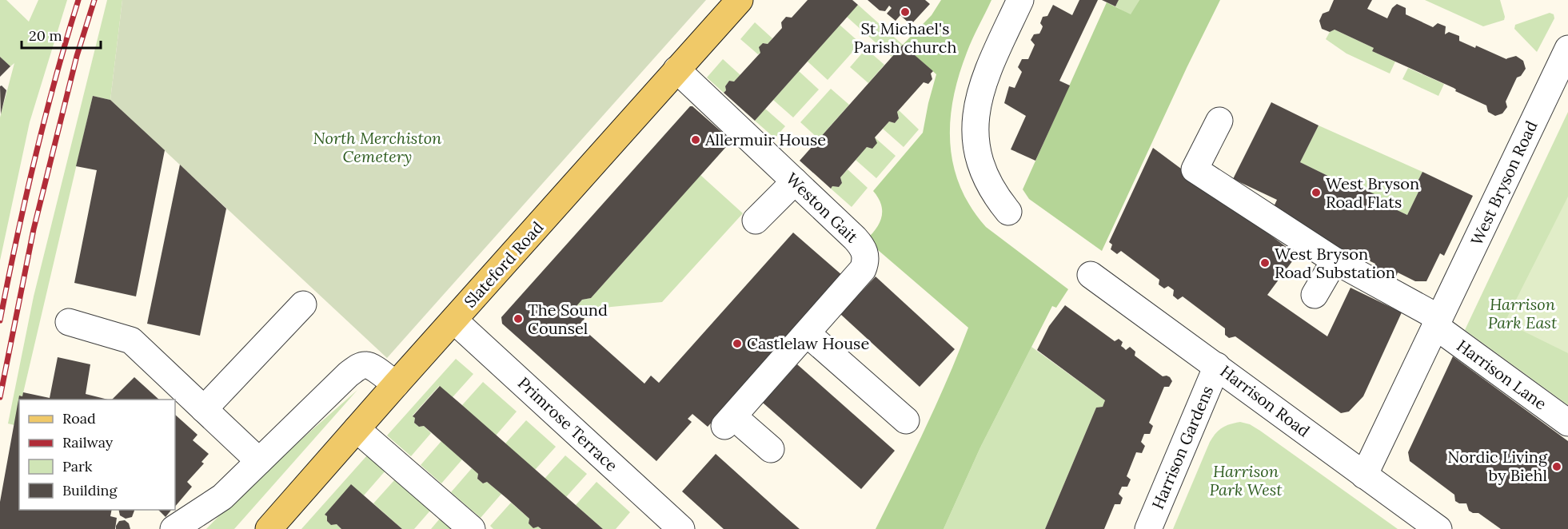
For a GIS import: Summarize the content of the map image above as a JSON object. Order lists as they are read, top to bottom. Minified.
{"streets":{"main road":["Slateford Road"],"street":["West Bryson Road","Weston Gait","Harrison Lane","Harrison Road","Primrose Terrace","Harrison Gardens"]},"crossings":[["West Bryson Road","Harrison Lane"],["West Bryson Road","Harrison Road"],["Weston Gait","Slateford Road"],["Slateford Road","Primrose Terrace"],["Harrison Road","Harrison Gardens"]],"parks":["North Merchiston Cemetery","Harrison Park East","Harrison Park West"],"places":["St Michael's Parish church","Allermuir House","West Bryson Road Flats","West Bryson Road Substation","The Sound Counsel","Castlelaw House","Nordic Living by Biehl"],"legend":["Road","Railway","Park","Building"],"scale_bar":"20 m"}
